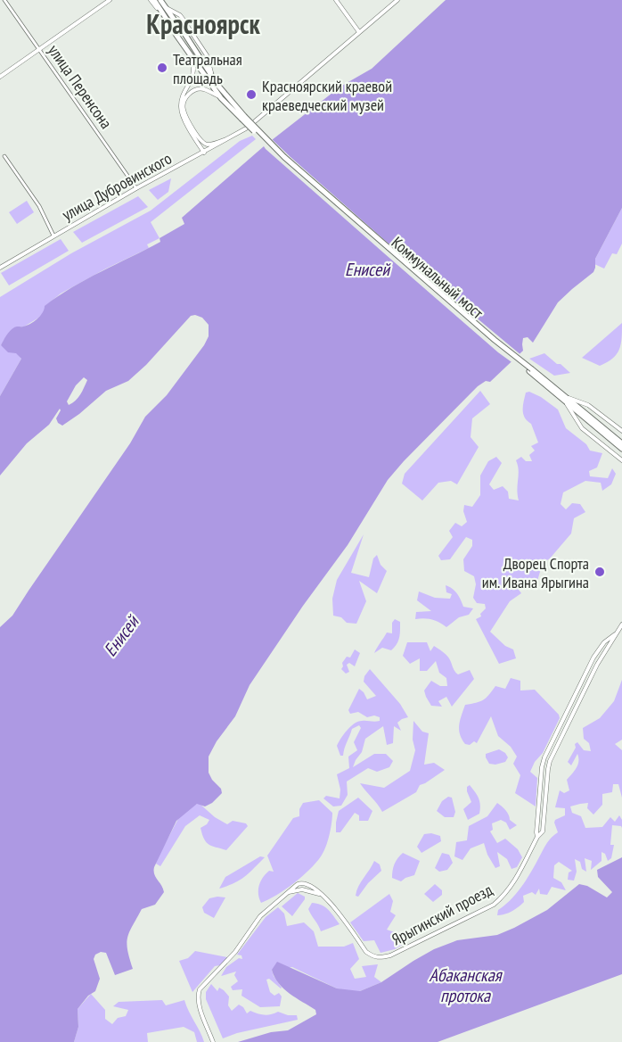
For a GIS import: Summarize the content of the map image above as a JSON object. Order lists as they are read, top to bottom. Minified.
{"streets":{"highway":["Коммунальный мост"],"main road":["улица Дубровинского","Ярыгинский проезд"],"street":["улица Перенсона"]},"crossings":[["улица Перенсона","улица Дубровинского"]],"districts":["Красноярск"],"water":["Енисей","Абаканская протока"],"places":["Театральная площадь","Красноярский краевой краеведческий музей","Дворец Спорта им. Ивана Ярыгина"]}
